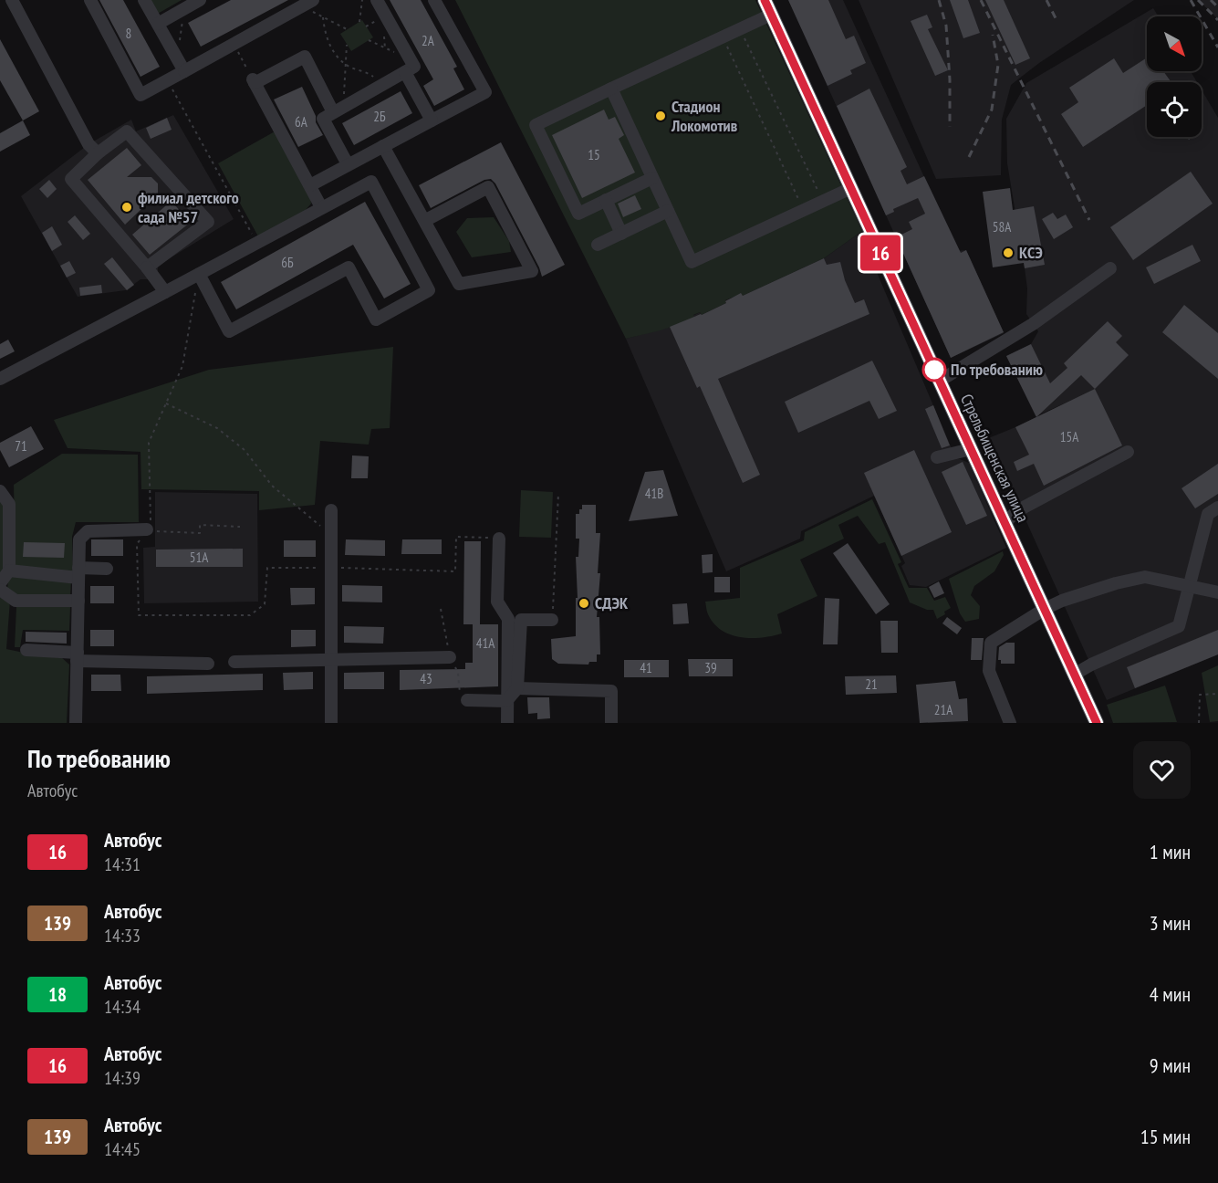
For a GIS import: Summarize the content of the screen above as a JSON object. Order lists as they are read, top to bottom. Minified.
{"streets":{"main road":["Стрельбищенская улица"]},"places":["Стадион Локомотив","филиал детского сада №57","КСЭ","По требованию","СДЭК"],"lines":["bus line 16"],"house_numbers":["8","2А","2Б","6А","15","58А","6Б","15А","71","41В","51А","41А","41","39","43","21","21А"],"north":"bottom right","page":{"on_map":"16","heading":["По требованию","Автобус"],"list":[{"mark":"16","name":"Автобус","note":"14:31","value":"1 мин"},{"mark":"139","name":"Автобус","note":"14:33","value":"3 мин"},{"mark":"18","name":"Автобус","note":"14:34","value":"4 мин"},{"mark":"16","name":"Автобус","note":"14:39","value":"9 мин"},{"mark":"139","name":"Автобус","note":"14:45","value":"15 мин"}]}}
